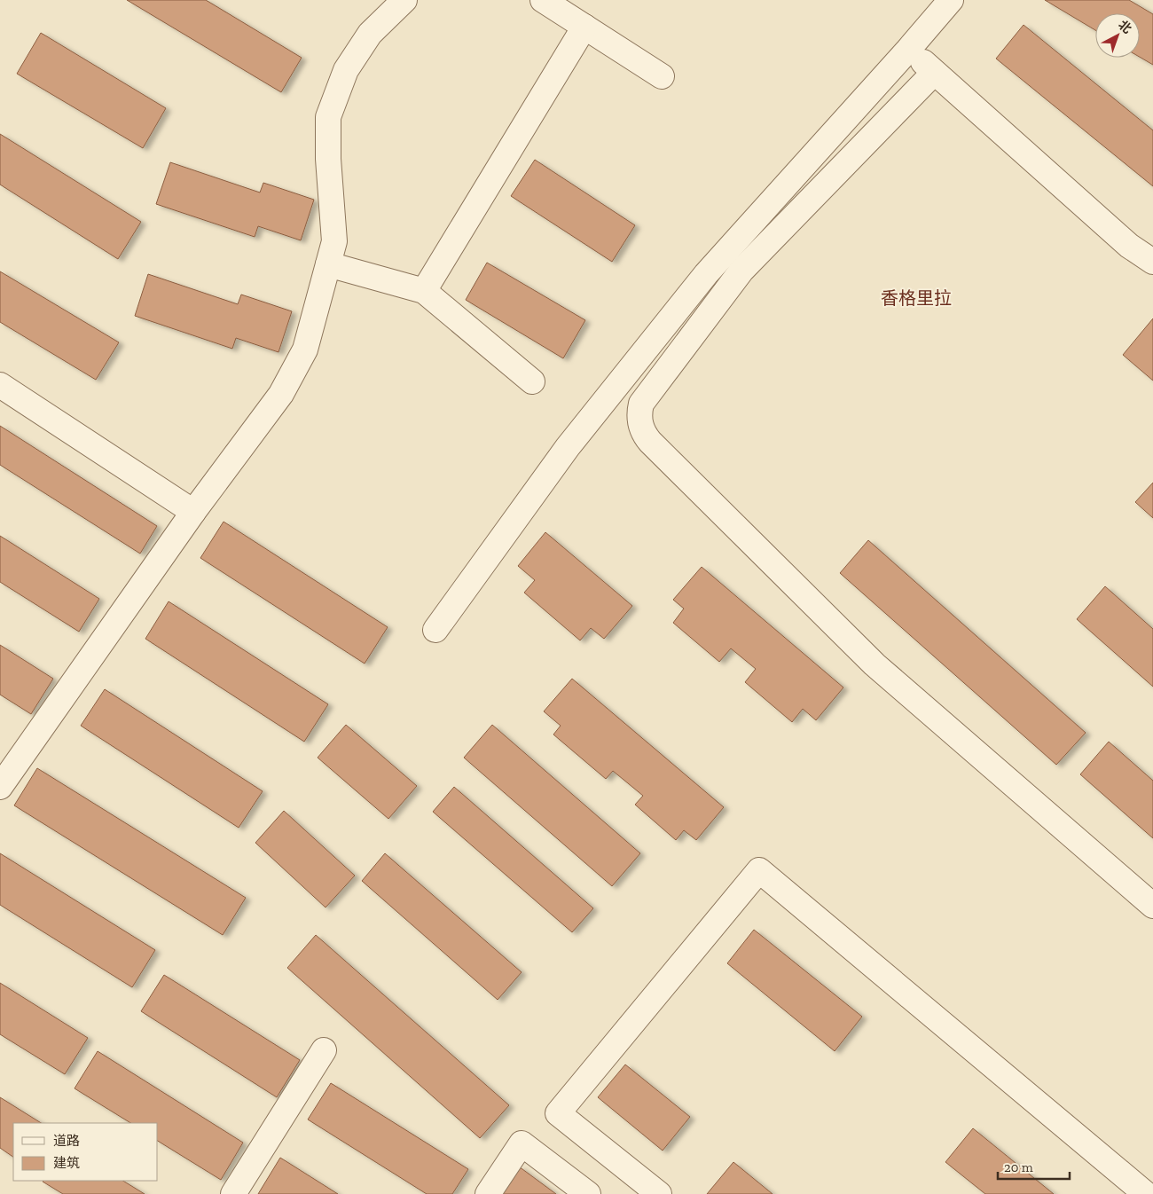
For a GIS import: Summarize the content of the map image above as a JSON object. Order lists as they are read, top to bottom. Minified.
{"districts":["香格里拉"],"legend":["道路","建筑"],"scale_bar":"20 m","north":"top right"}
